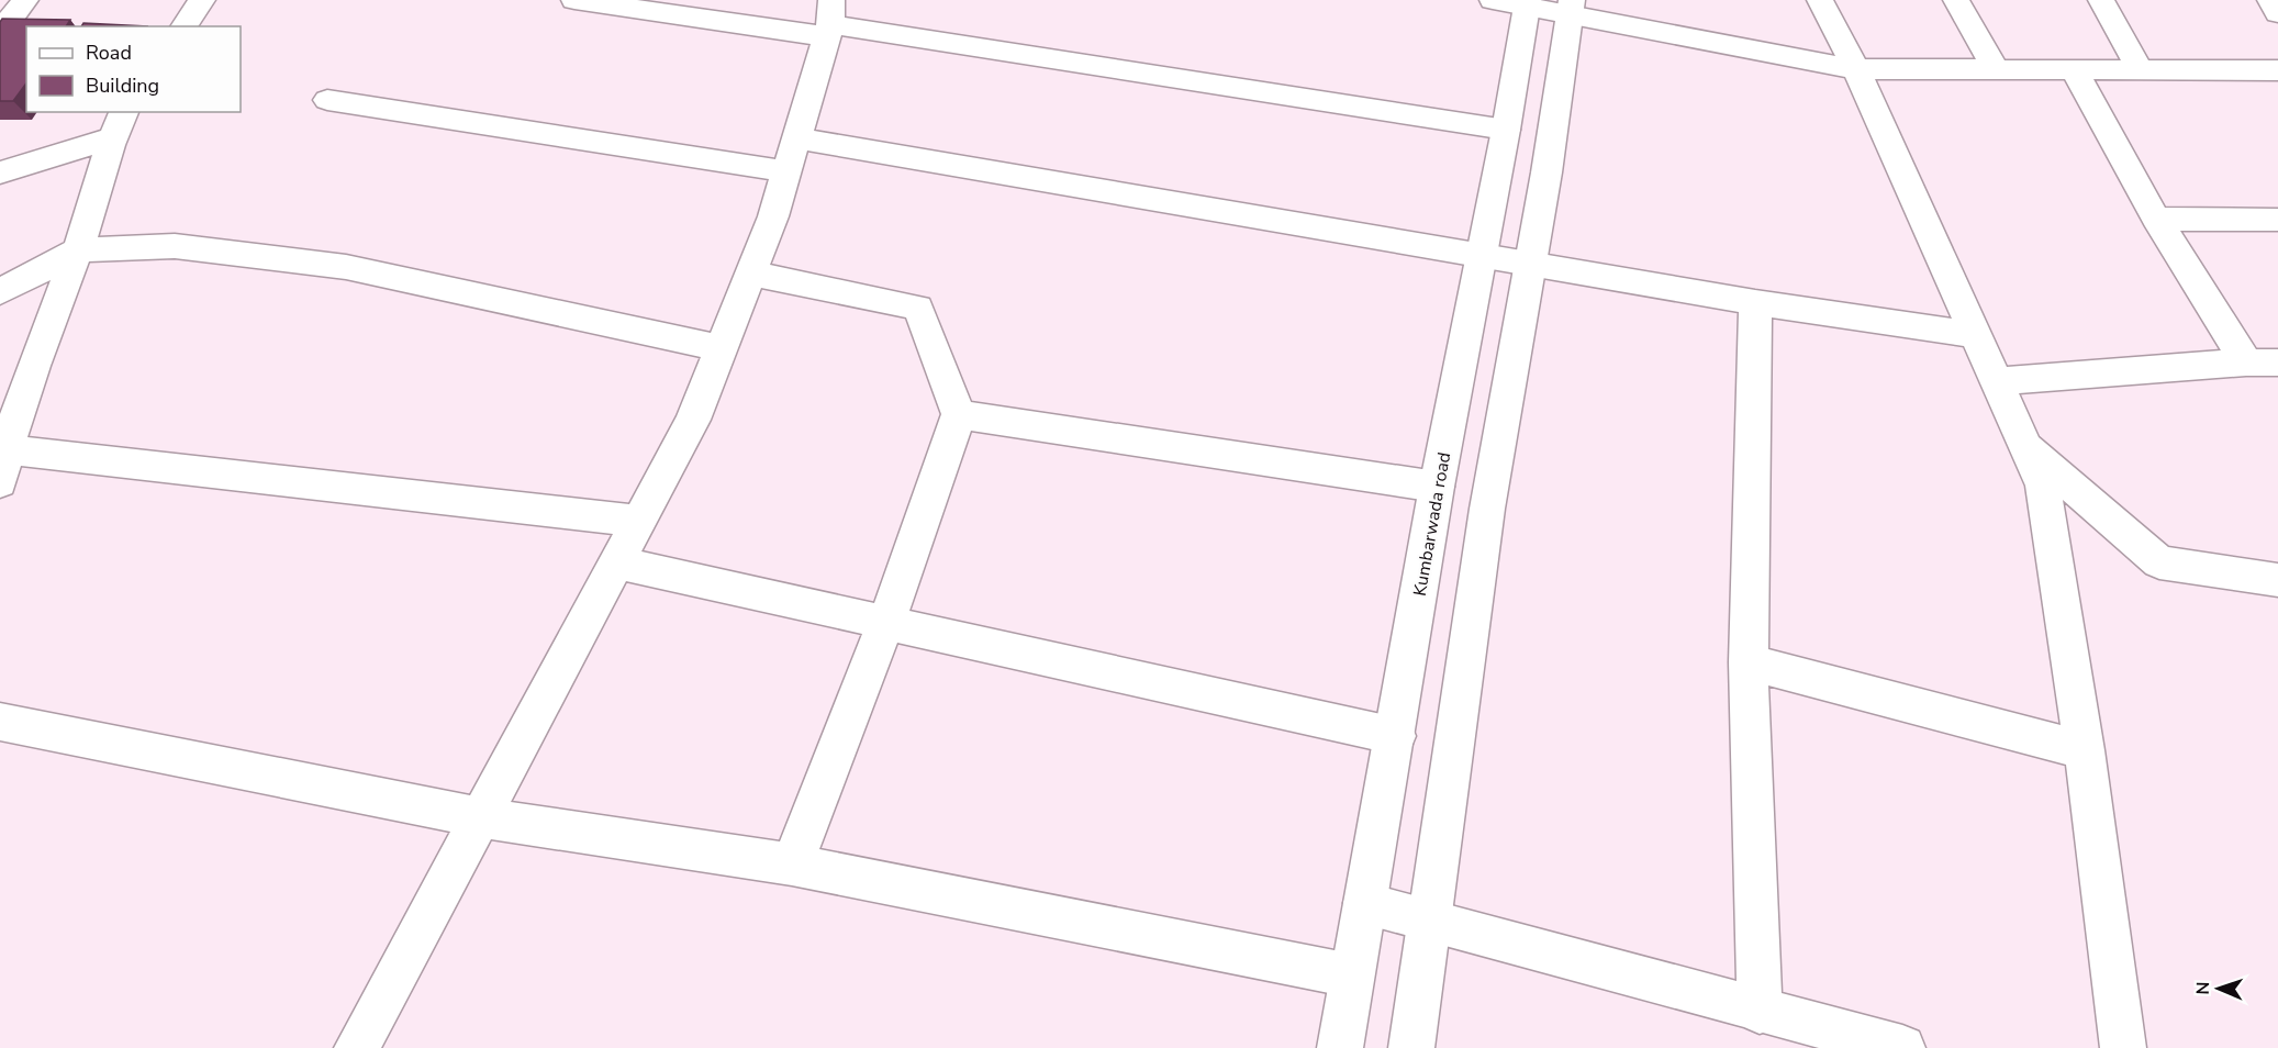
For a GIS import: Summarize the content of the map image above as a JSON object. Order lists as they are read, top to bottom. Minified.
{"streets":{"street":["Kumbarwada road"]},"legend":["Road","Building"],"north":"left"}
